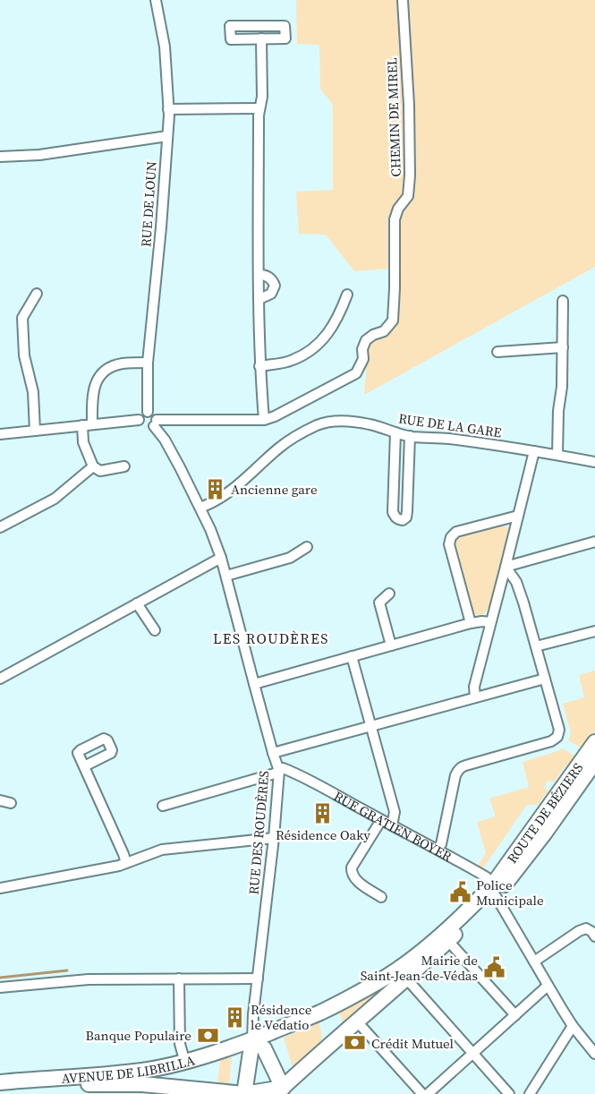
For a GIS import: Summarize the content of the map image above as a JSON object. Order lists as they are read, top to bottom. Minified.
{"streets":{"main road":["ROUTE DE BÉZIERS","AVENUE DE LIBRILLA"],"street":["CHEMIN DE MIREL","RUE DE LOUN","RUE DE LA GARE","RUE GRATIEN BOYER","RUE DES ROUDÈRES"]},"crossings":[["RUE DE LOUN","RUE DES ROUDÈRES"],["RUE DE LA GARE","RUE DES ROUDÈRES"],["ROUTE DE BÉZIERS","RUE GRATIEN BOYER"],["ROUTE DE BÉZIERS","AVENUE DE LIBRILLA"],["RUE GRATIEN BOYER","RUE DES ROUDÈRES"],["RUE GRATIEN BOYER","AVENUE DE LIBRILLA"],["RUE DES ROUDÈRES","AVENUE DE LIBRILLA"]],"districts":["LES ROUDÈRES"],"places":{"building":["Ancienne gare","Résidence Oaky","Résidence le Vedatio"],"public building":["Police Municipale","Mairie de Saint-Jean-de-Védas"],"bank":["Banque Populaire","Crédit Mutuel"]}}
